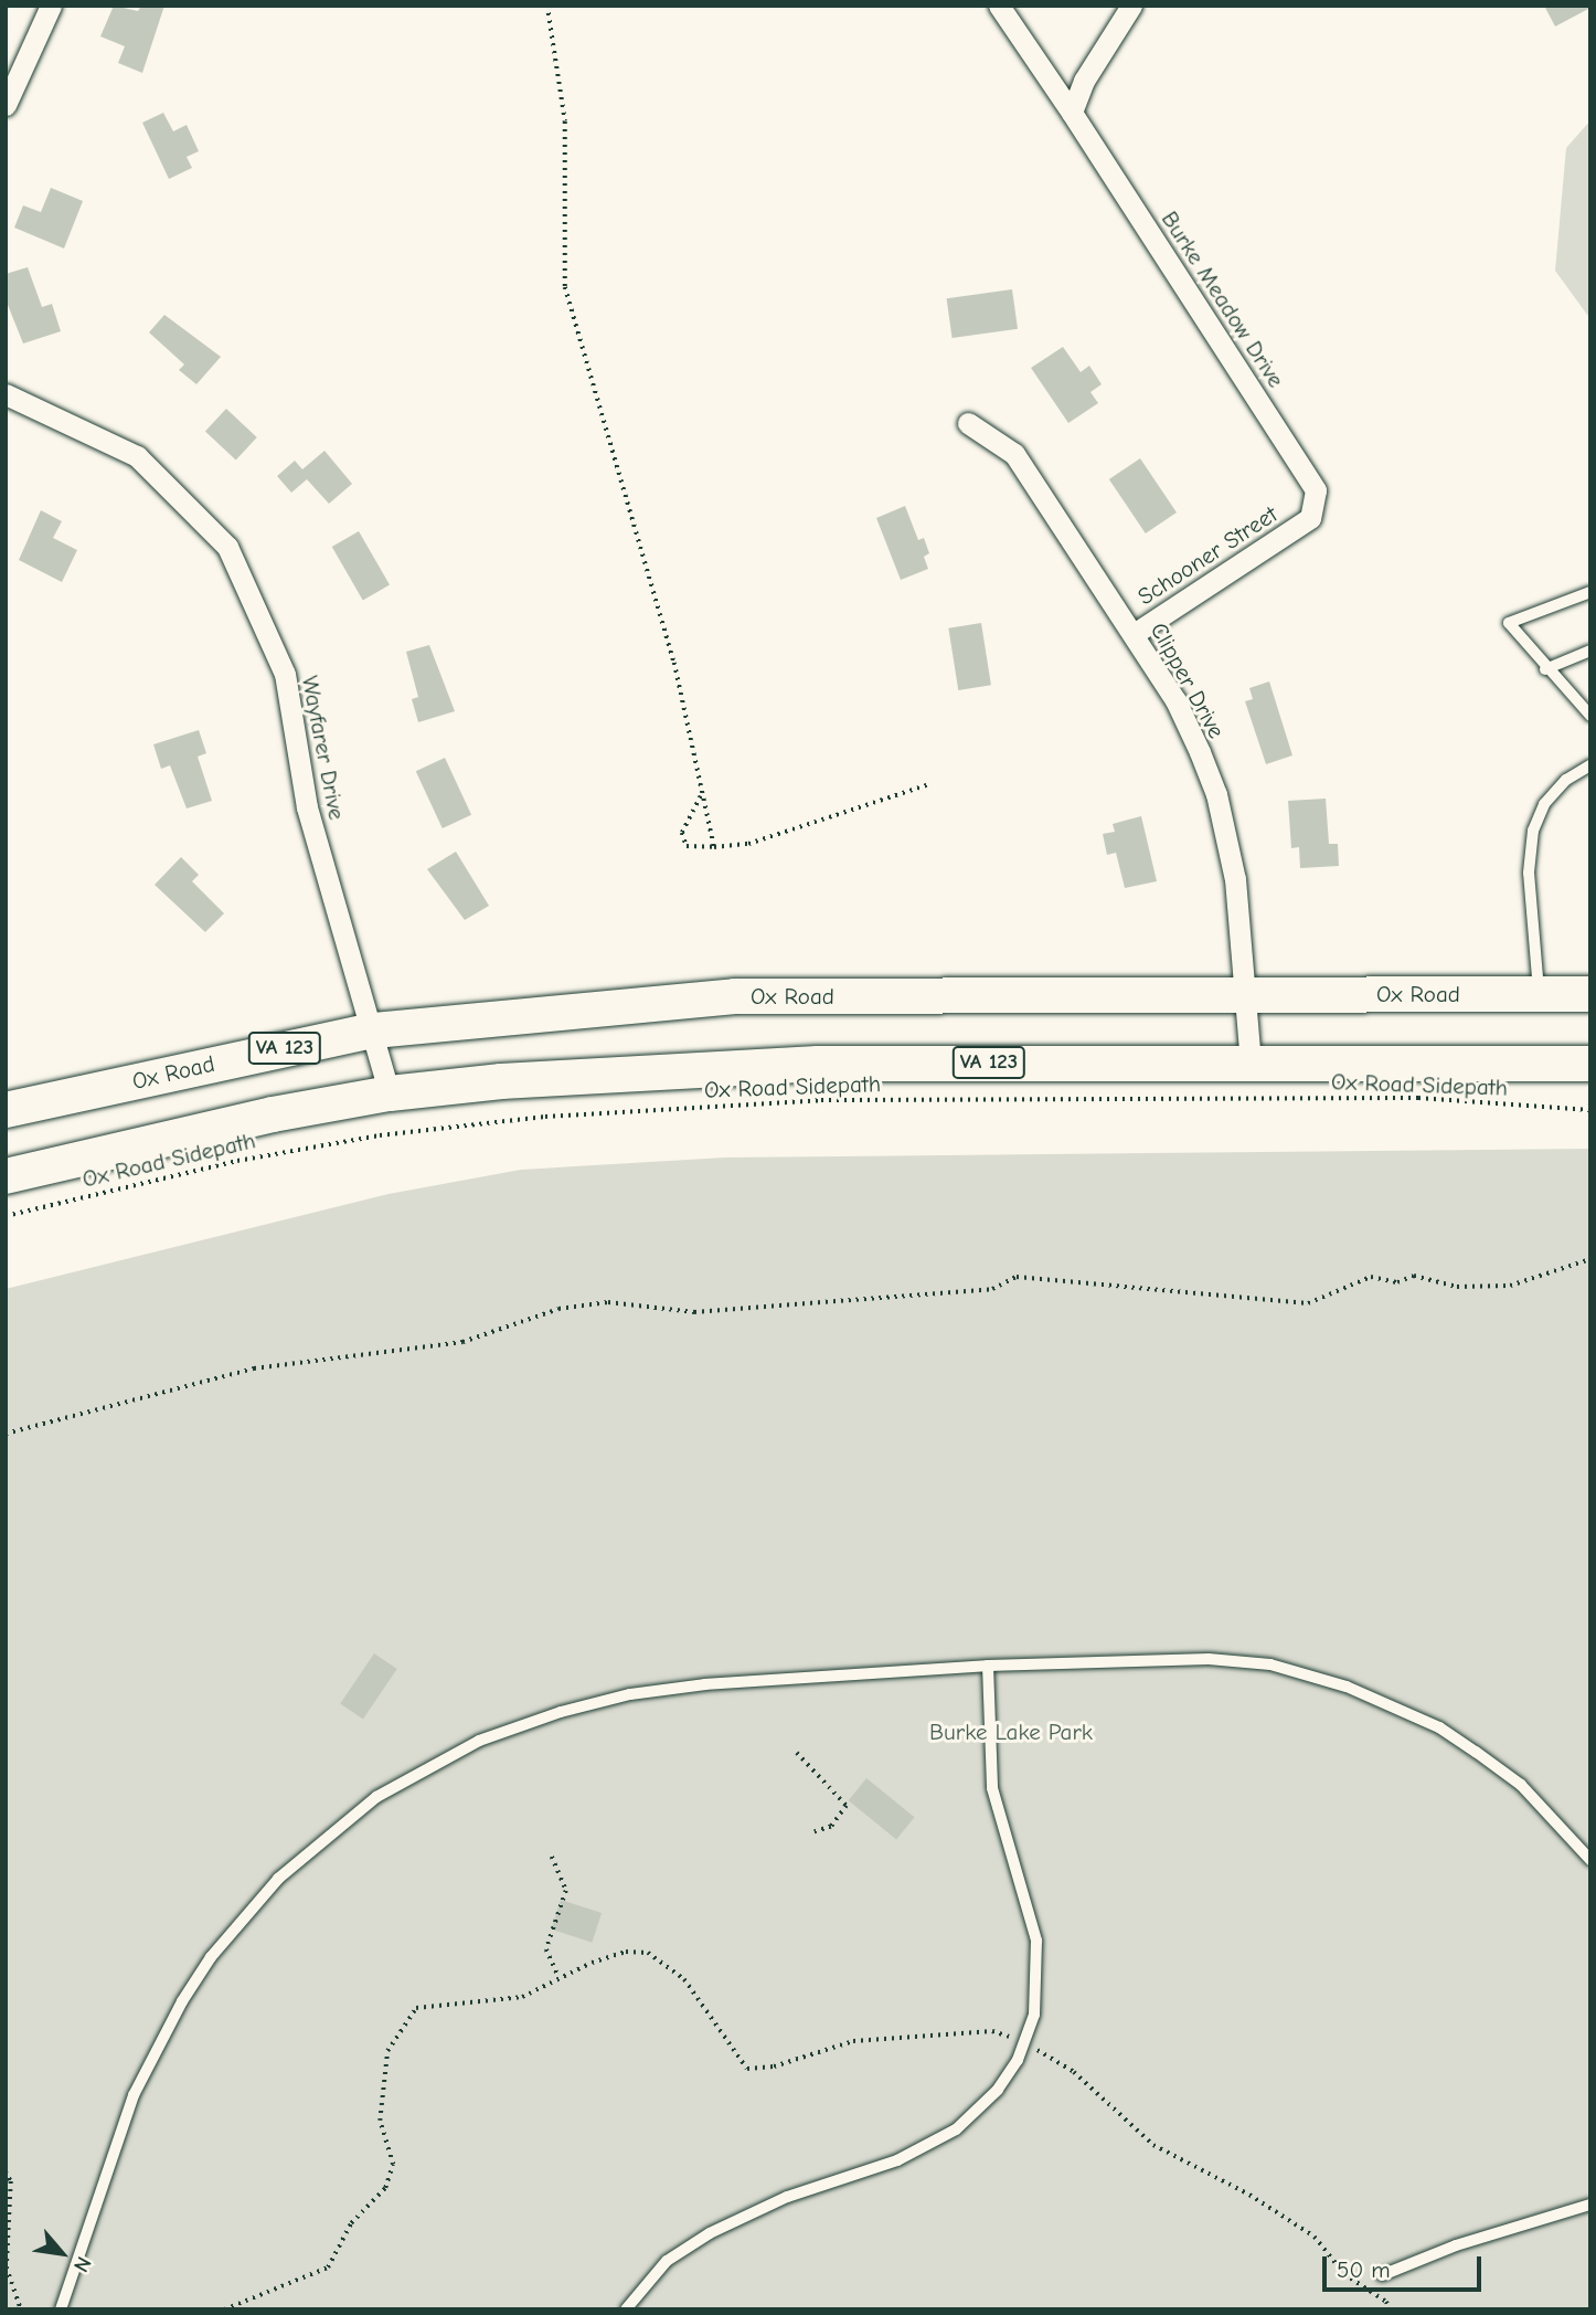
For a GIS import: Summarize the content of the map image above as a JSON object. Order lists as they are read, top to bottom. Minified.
{"streets":{"highway":["Ox Road","VA 123"],"street":["Burke Meadow Drive","Schooner Street","Clipper Drive","Wayfarer Drive"],"path":["Ox Road Sidepath"]},"crossings":[["Burke Meadow Drive","Schooner Street"],["Schooner Street","Clipper Drive"],["Clipper Drive","Ox Road"],["Clipper Drive","VA 123"],["Wayfarer Drive","Ox Road"],["Wayfarer Drive","VA 123"]],"parks":["Burke Lake Park"],"scale_bar":"50 m","north":"bottom right"}
